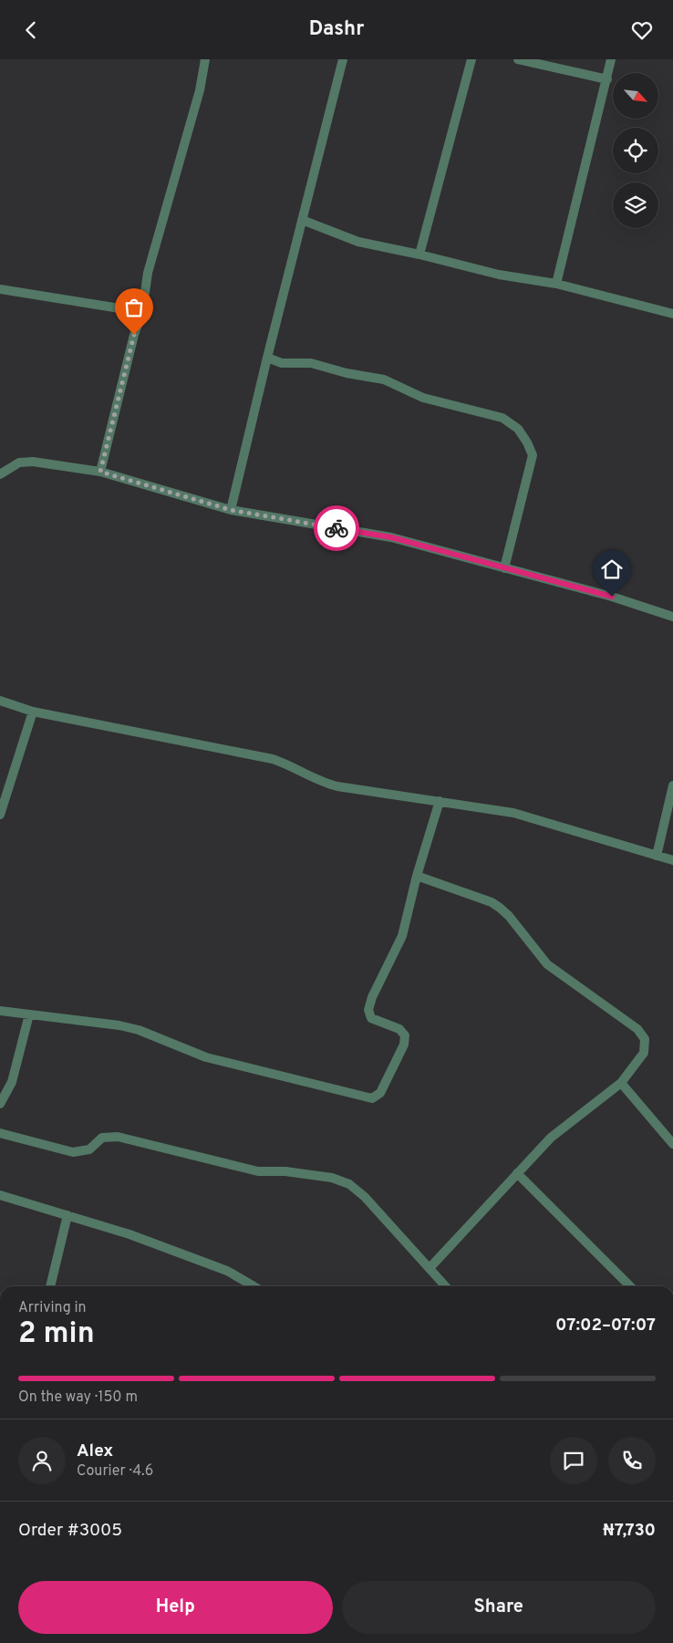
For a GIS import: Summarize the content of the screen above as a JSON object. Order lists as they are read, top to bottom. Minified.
{"north":"bottom right","page":{"header":"Dashr","heading":["2 min","Arriving in","07:02–07:07"],"panel":["Alex","Courier · 4.6","Order #3005","₦7,730"],"bar":"On the way · 150 m","buttons":["Help","Share"]}}
